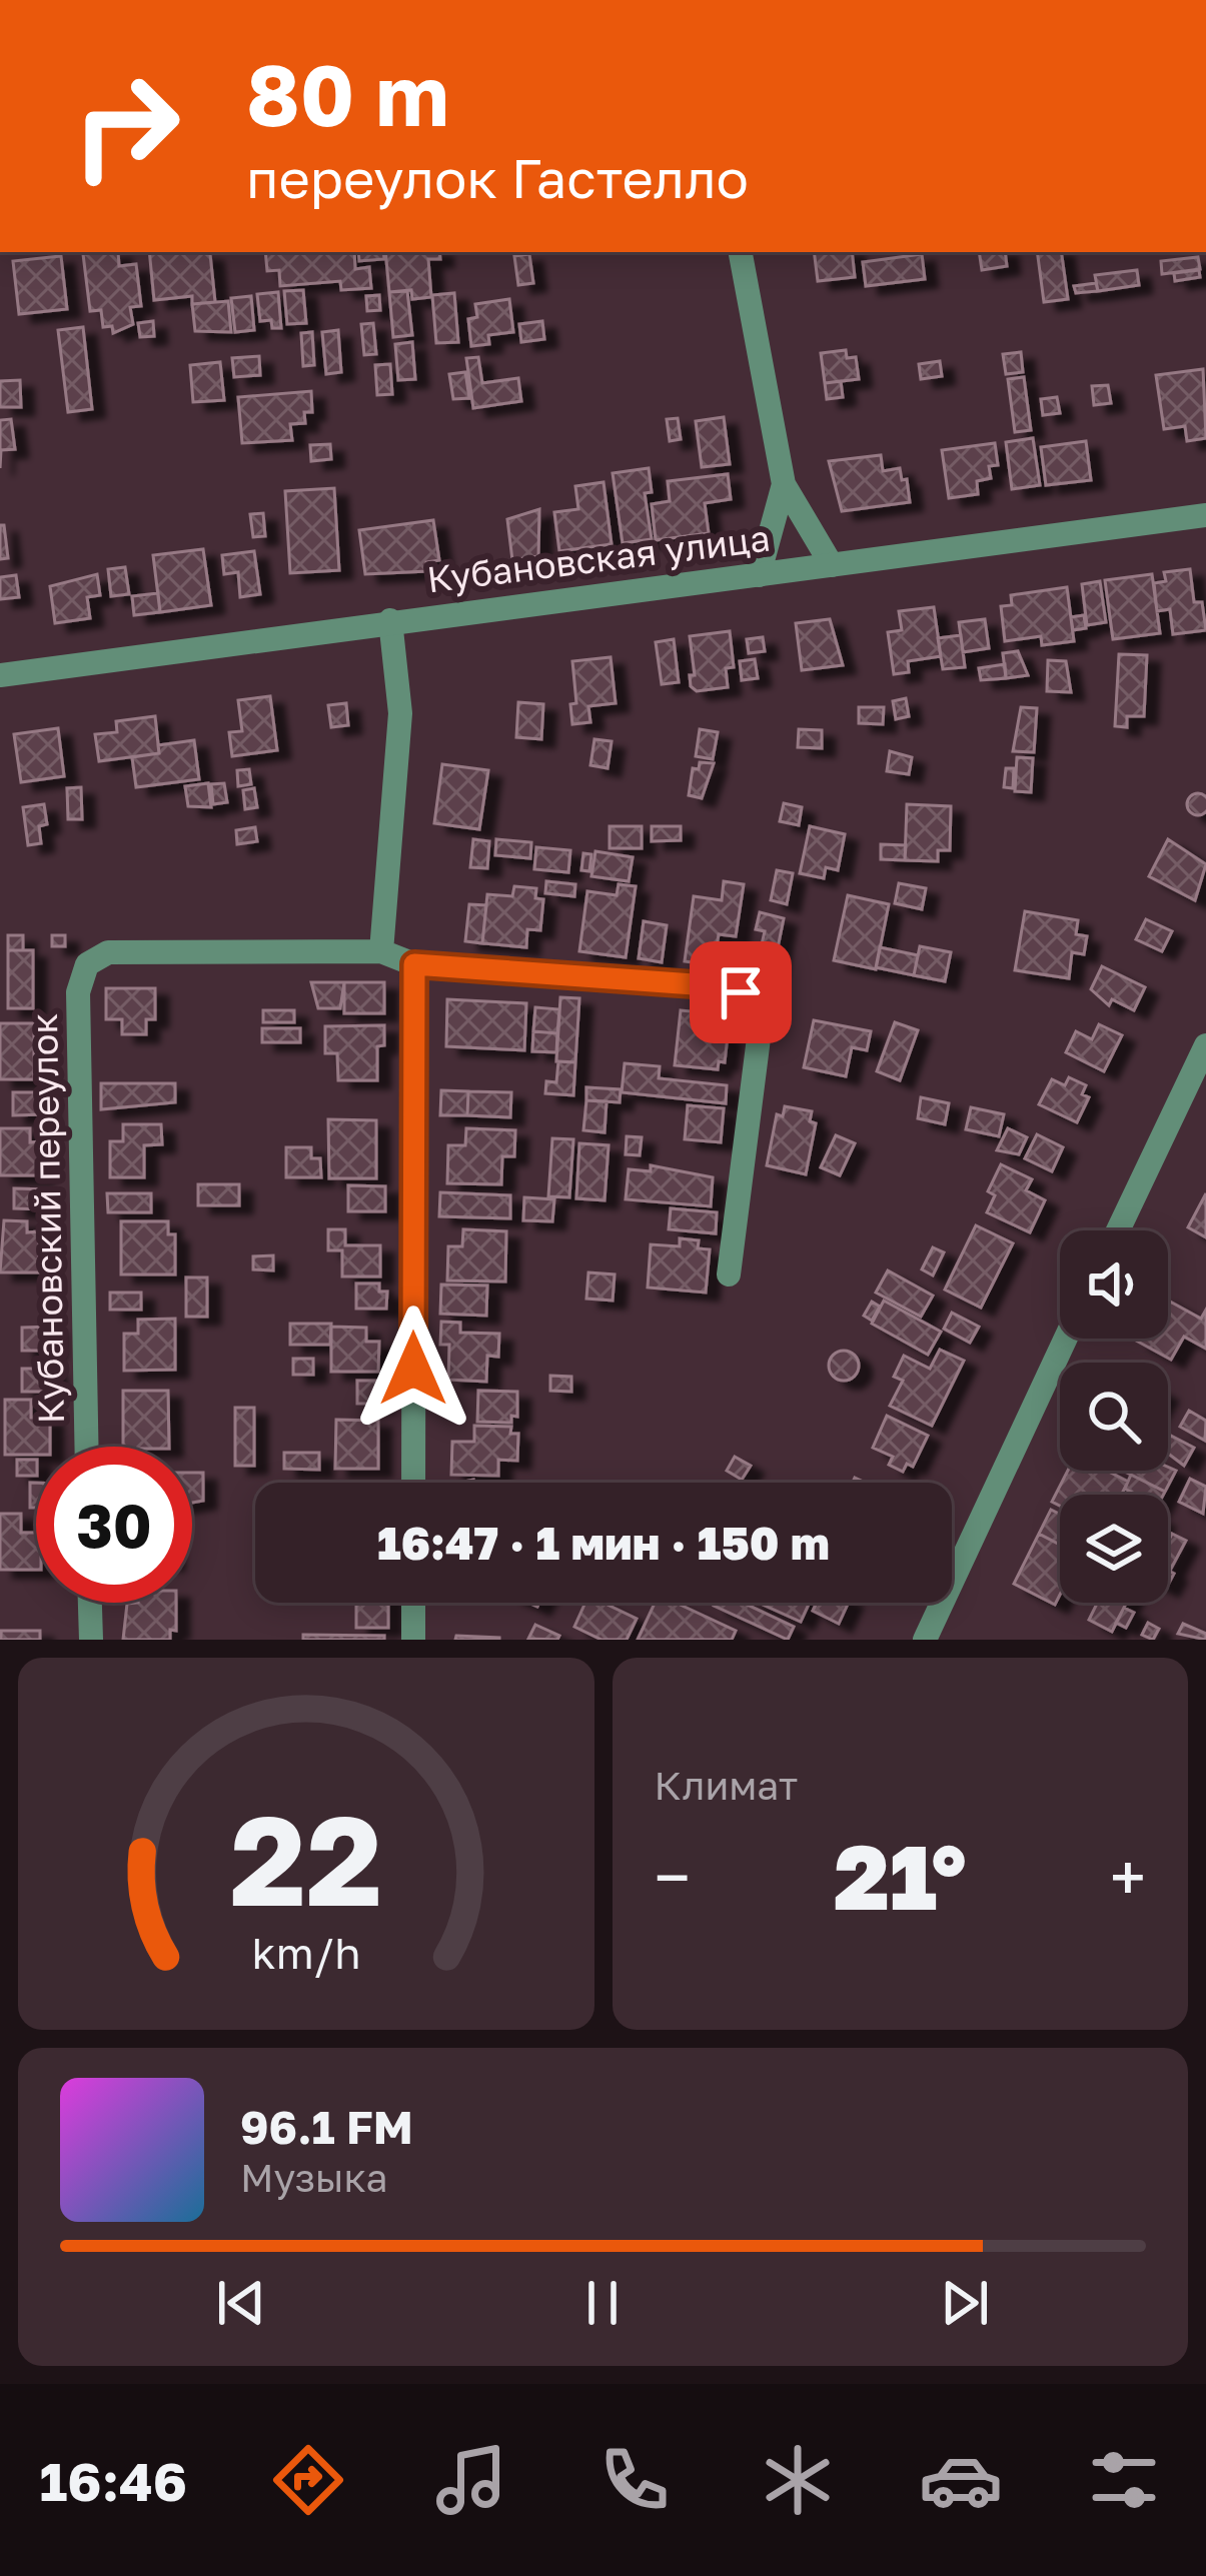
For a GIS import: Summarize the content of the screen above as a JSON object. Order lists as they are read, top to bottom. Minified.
{"streets":{"street":["Кубановская улица","Кубановский переулок"]},"page":{"turn":["80 m","переулок Гастелло"],"limit":"30","trip":"16:47 · 1 мин · 150 m","tile":"Климат","heat":["−","21°","+"],"song":["96.1 FM","Музыка"],"tabs":"16:46","gauge":["22","km/h"]}}
